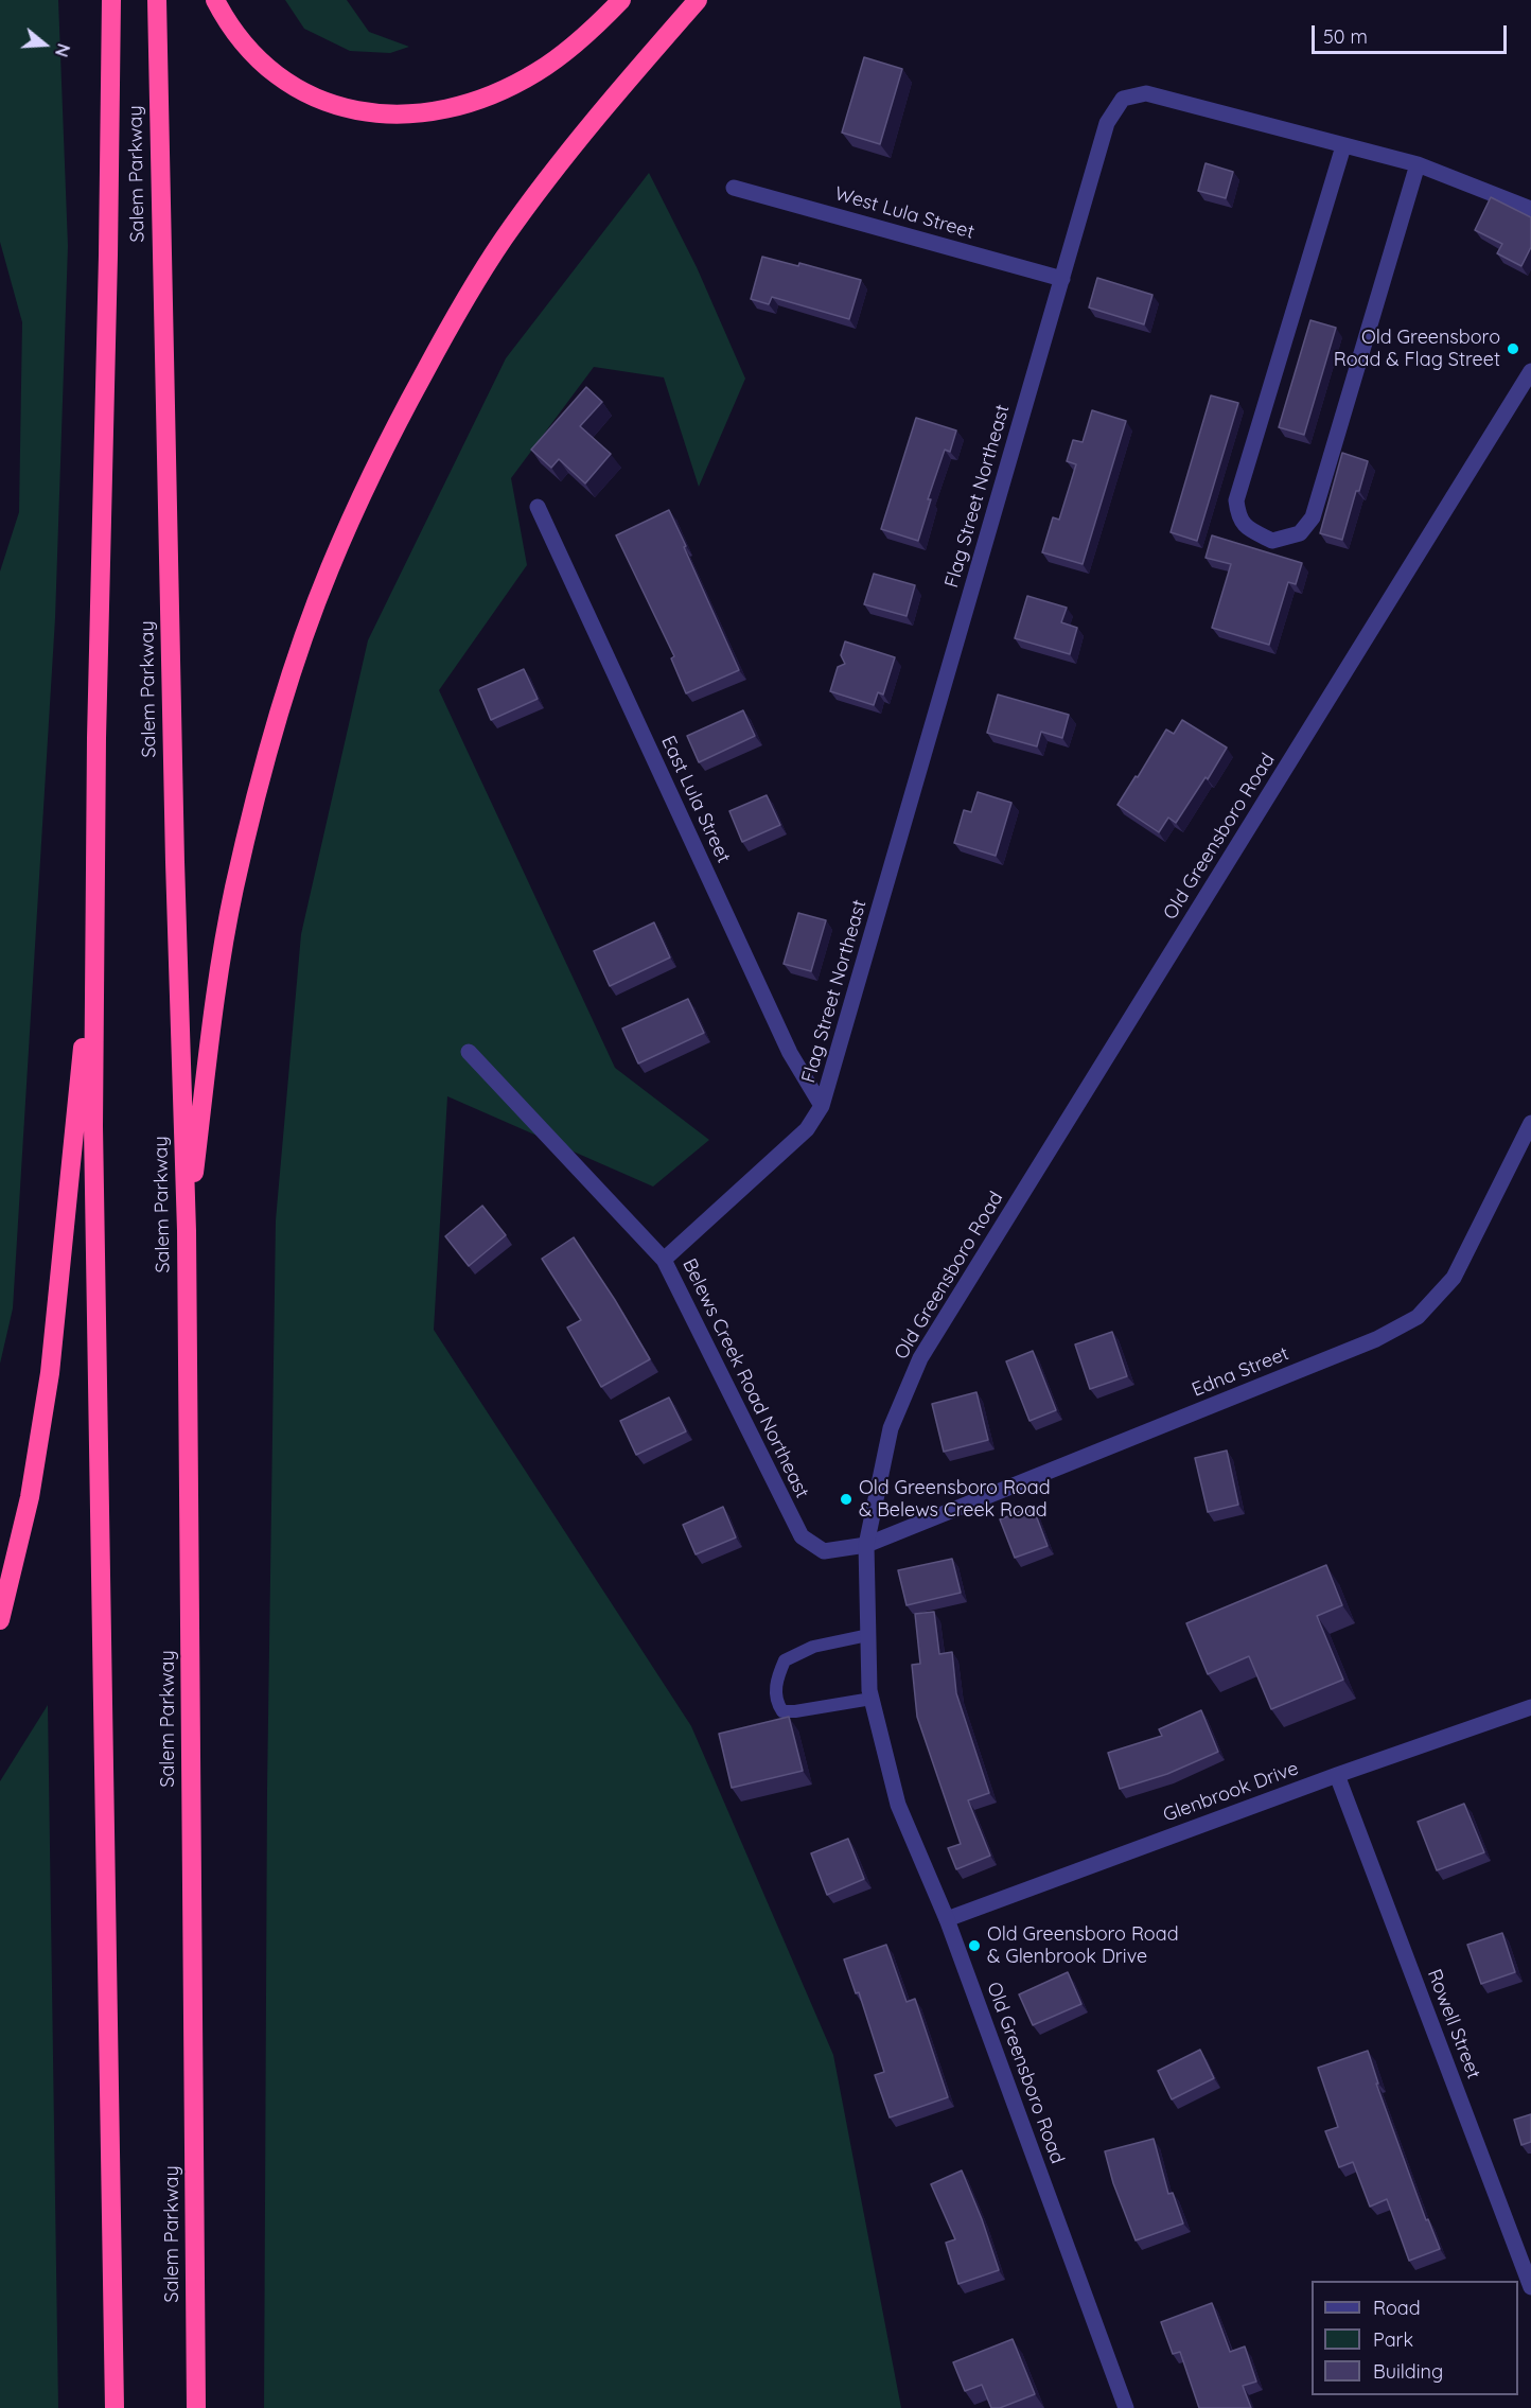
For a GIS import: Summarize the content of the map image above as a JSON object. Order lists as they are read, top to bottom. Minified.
{"streets":{"highway":["Salem Parkway"],"street":["West Lula Street","Flag Street Northeast","East Lula Street","Old Greensboro Road","Edna Street","Belews Creek Road Northeast","Glenbrook Drive","Rowell Street"]},"crossings":[["West Lula Street","Flag Street Northeast"],["Flag Street Northeast","East Lula Street"],["Flag Street Northeast","Belews Creek Road Northeast"],["Old Greensboro Road","Edna Street"],["Old Greensboro Road","Belews Creek Road Northeast"],["Old Greensboro Road","Glenbrook Drive"],["Edna Street","Belews Creek Road Northeast"],["Glenbrook Drive","Rowell Street"]],"places":["Old Greensboro Road & Flag Street","Old Greensboro Road & Belews Creek Road","Old Greensboro Road & Glenbrook Drive"],"legend":["Road","Park","Building"],"scale_bar":"50 m","north":"right"}
